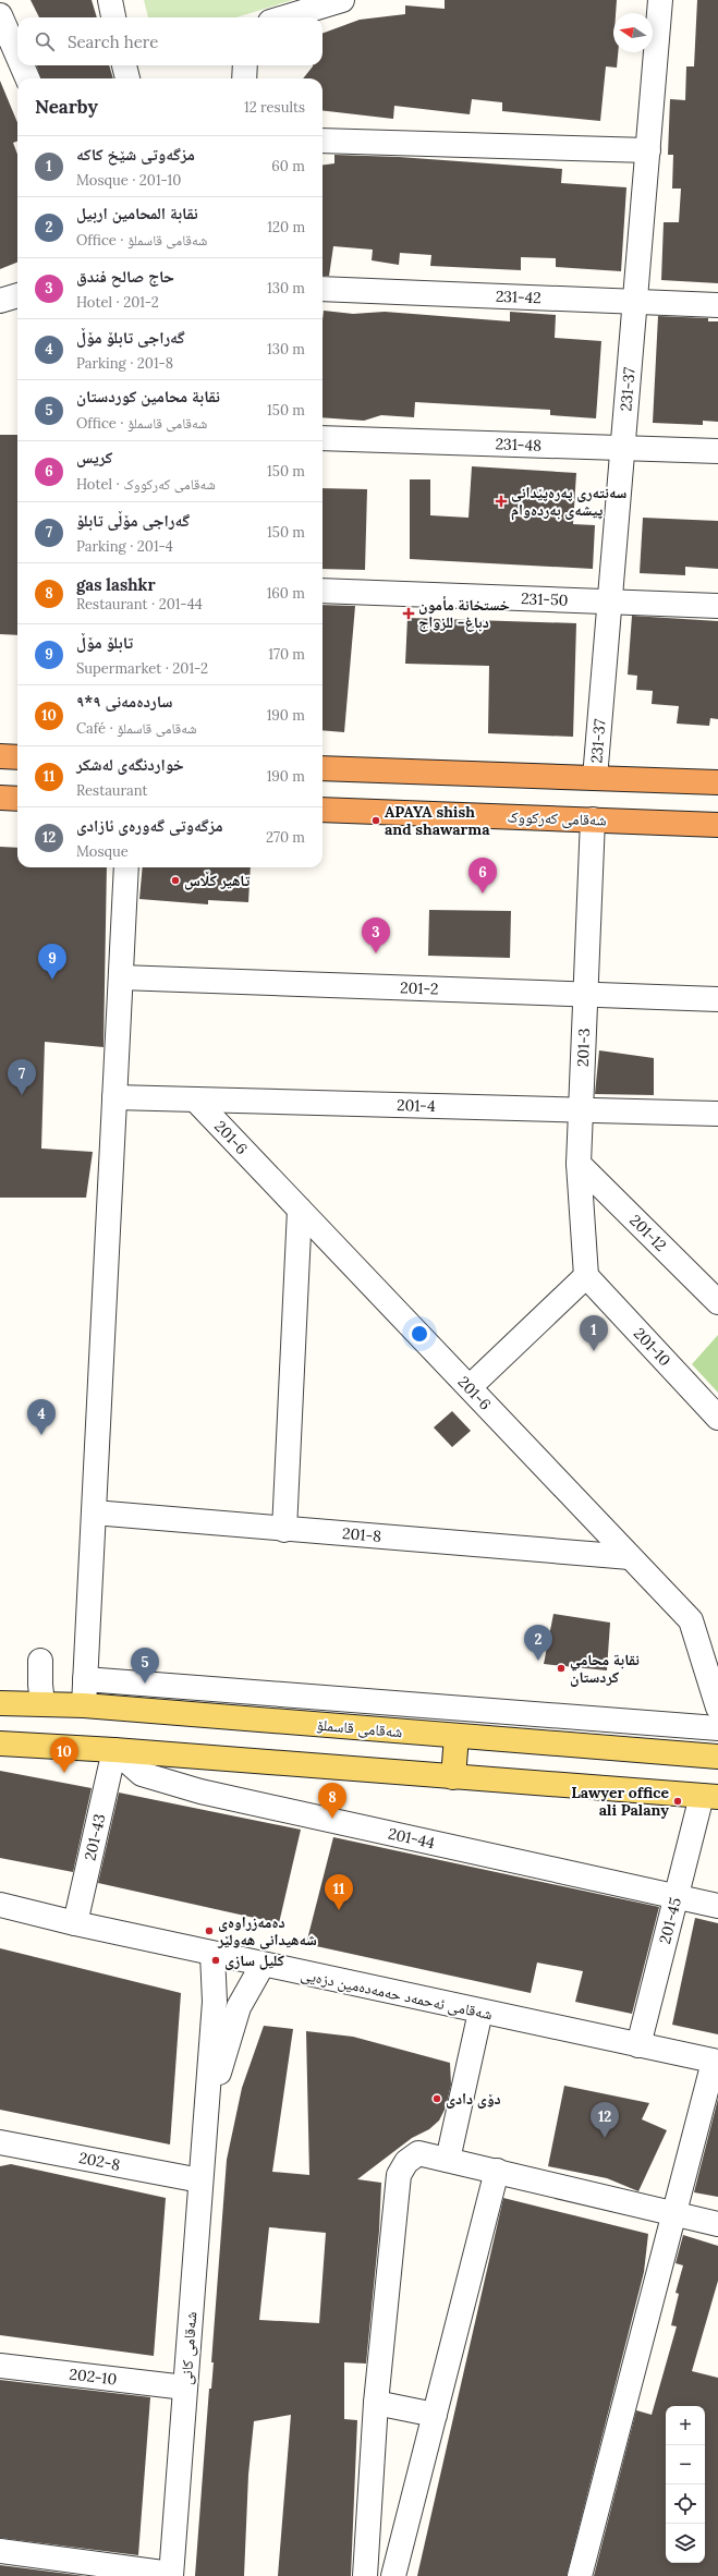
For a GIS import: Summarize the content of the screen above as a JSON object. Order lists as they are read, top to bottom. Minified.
{"streets":{"highway":["شەقامی کەرکووک"],"main road":["شەقامی قاسملۆ"],"street":["231-42","231-37","231-48","231-50","201-2","201-3","201-4","201-6","201-12","201-10","201-8","201-43","201-44","201-45","شەقامی ئەحمەد حەمەدەمین دزەیی","202-8","شەقامی کانی","202-10"]},"crossings":[["231-42","231-37"],["231-37","231-48"],["231-37","231-50"],["شەقامی کەرکووک","201-3"],["201-2","201-3"],["201-3","201-4"],["201-3","201-12"],["201-3","201-10"],["201-4","201-6"],["201-6","201-8"],["201-43","201-44"],["201-43","شەقامی ئەحمەد حەمەدەمین دزەیی"],["201-44","201-45"],["201-45","شەقامی ئەحمەد حەمەدەمین دزەیی"],["شەقامی ئەحمەد حەمەدەمین دزەیی","شەقامی کانی"],["202-8","شەقامی کانی"],["شەقامی کانی","202-10"]],"places":{"health":["سەنتەری پەرەپێدانی پیشەی بەردەوام","خستخانة مأمون دباغ- للزواج"],"other":["APAYA shish and shawarma","تاهیر کڵاس","نقابة محامي كردستان","Lawyer office ali Palany","دەمەزراوەی شەهیدانی هەولێر","کلیل سازی","دۆى دادى"]},"north":"left","page":{"search":"Search here","heading":["Nearby","12 results"],"list":[{"mark":"1","name":"مزگه‌وتی شێخ كاكه","note":"Mosque · 201-10","value":"60 m"},{"mark":"2","name":"نقابة المحامين اربيل","note":"Office · شەقامی قاسملۆ","value":"120 m"},{"mark":"3","name":"حاج صالح فندق","note":"Hotel · 201-2","value":"130 m"},{"mark":"4","name":"گەراجی تابلۆ مۆڵ","note":"Parking · 201-8","value":"130 m"},{"mark":"5","name":"نقابة محامين كوردستان","note":"Office · شەقامی قاسملۆ","value":"150 m"},{"mark":"6","name":"كريس","note":"Hotel · شەقامی کەرکووک","value":"150 m"},{"mark":"7","name":"گەراجی مۆڵی تابلۆ","note":"Parking · 201-4","value":"150 m"},{"mark":"8","name":"gas lashkr","note":"Restaurant · 201-44","value":"160 m"},{"mark":"9","name":"تابلۆ مۆڵ","note":"Supermarket · 201-2","value":"170 m"},{"mark":"10","name":"ساردەمەنی ٩*٩","note":"Café · شەقامی قاسملۆ","value":"190 m"},{"mark":"11","name":"خواردنگەی لەشکر","note":"Restaurant","value":"190 m"},{"mark":"12","name":"مزگەوتی گەورەی ئازادی","note":"Mosque","value":"270 m"}],"pins":["6","3","9","7","1","4","2","5","10","8","11","12"],"map_buttons":["+","−"]}}
